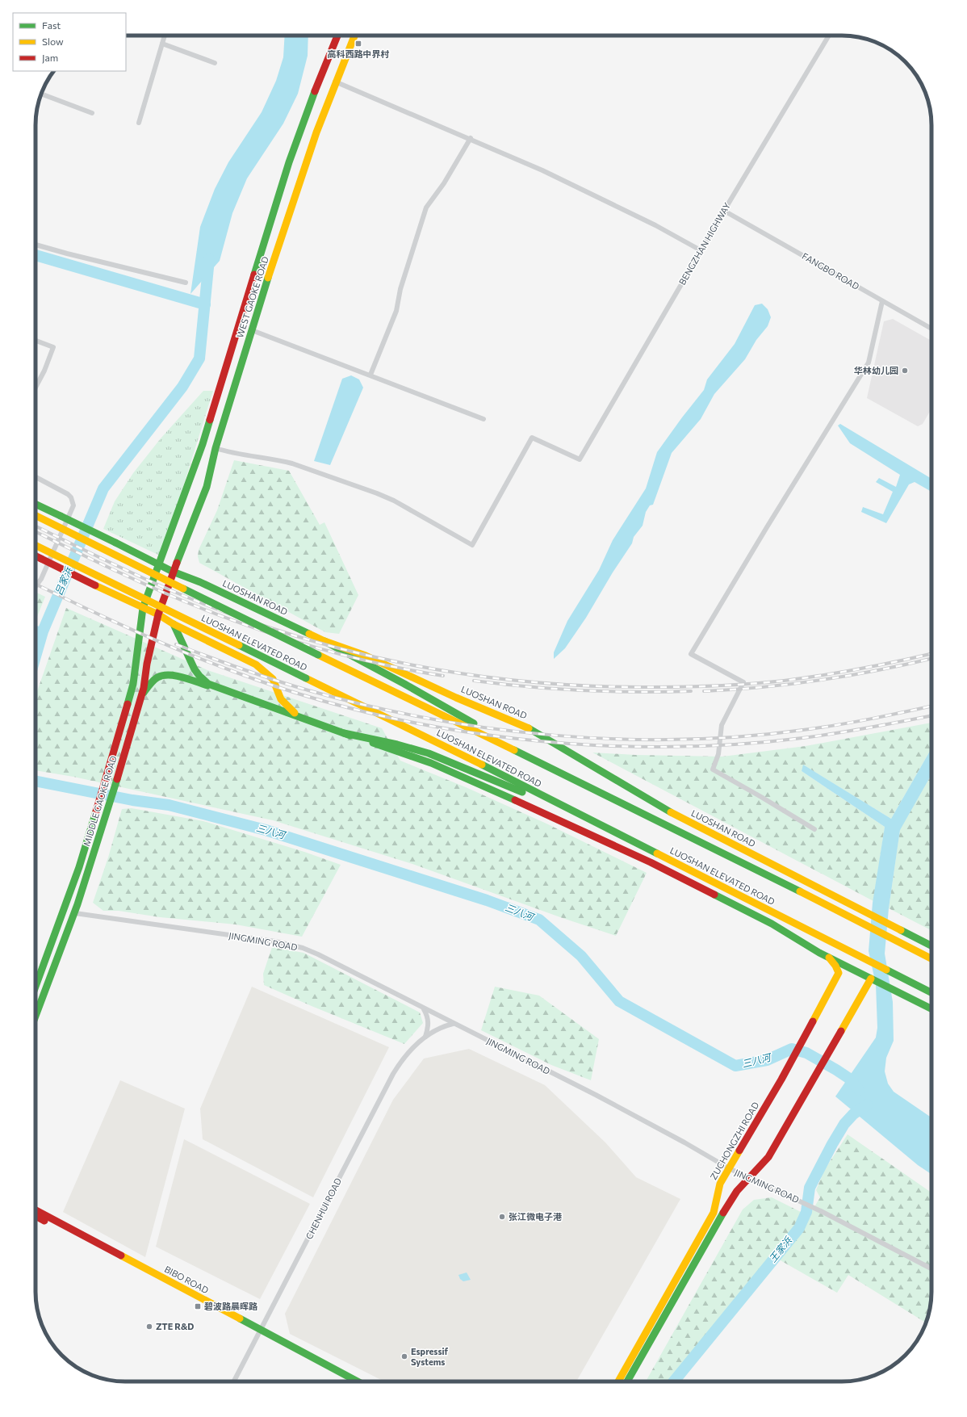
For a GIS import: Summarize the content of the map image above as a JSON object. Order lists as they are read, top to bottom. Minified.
{"streets":{"main road":["WEST GAOKE ROAD","LUOSHAN ROAD","LUOSHAN ELEVATED ROAD","MIDDLE GAOKE ROAD","ZUCHONGZHI ROAD","BIBO ROAD"],"street":["BENGZHAN HIGHWAY","FANGBO ROAD","JINGMING ROAD","CHENHUI ROAD"]},"crossings":[["BENGZHAN HIGHWAY","FANGBO ROAD"],["BENGZHAN HIGHWAY","WEST GAOKE ROAD"],["WEST GAOKE ROAD","LUOSHAN ROAD"],["WEST GAOKE ROAD","MIDDLE GAOKE ROAD"],["LUOSHAN ROAD","MIDDLE GAOKE ROAD"],["MIDDLE GAOKE ROAD","JINGMING ROAD"],["JINGMING ROAD","ZUCHONGZHI ROAD"],["JINGMING ROAD","CHENHUI ROAD"],["CHENHUI ROAD","BIBO ROAD"]],"water":["吕家浜","三八河","王家浜"],"places":{"transit":["高科西路中界村","碧波路晨晖路"],"other":["华林幼儿园","张江微电子港","ZTE R&D","Espressif Systems"]},"legend":["Fast","Slow","Jam"]}
